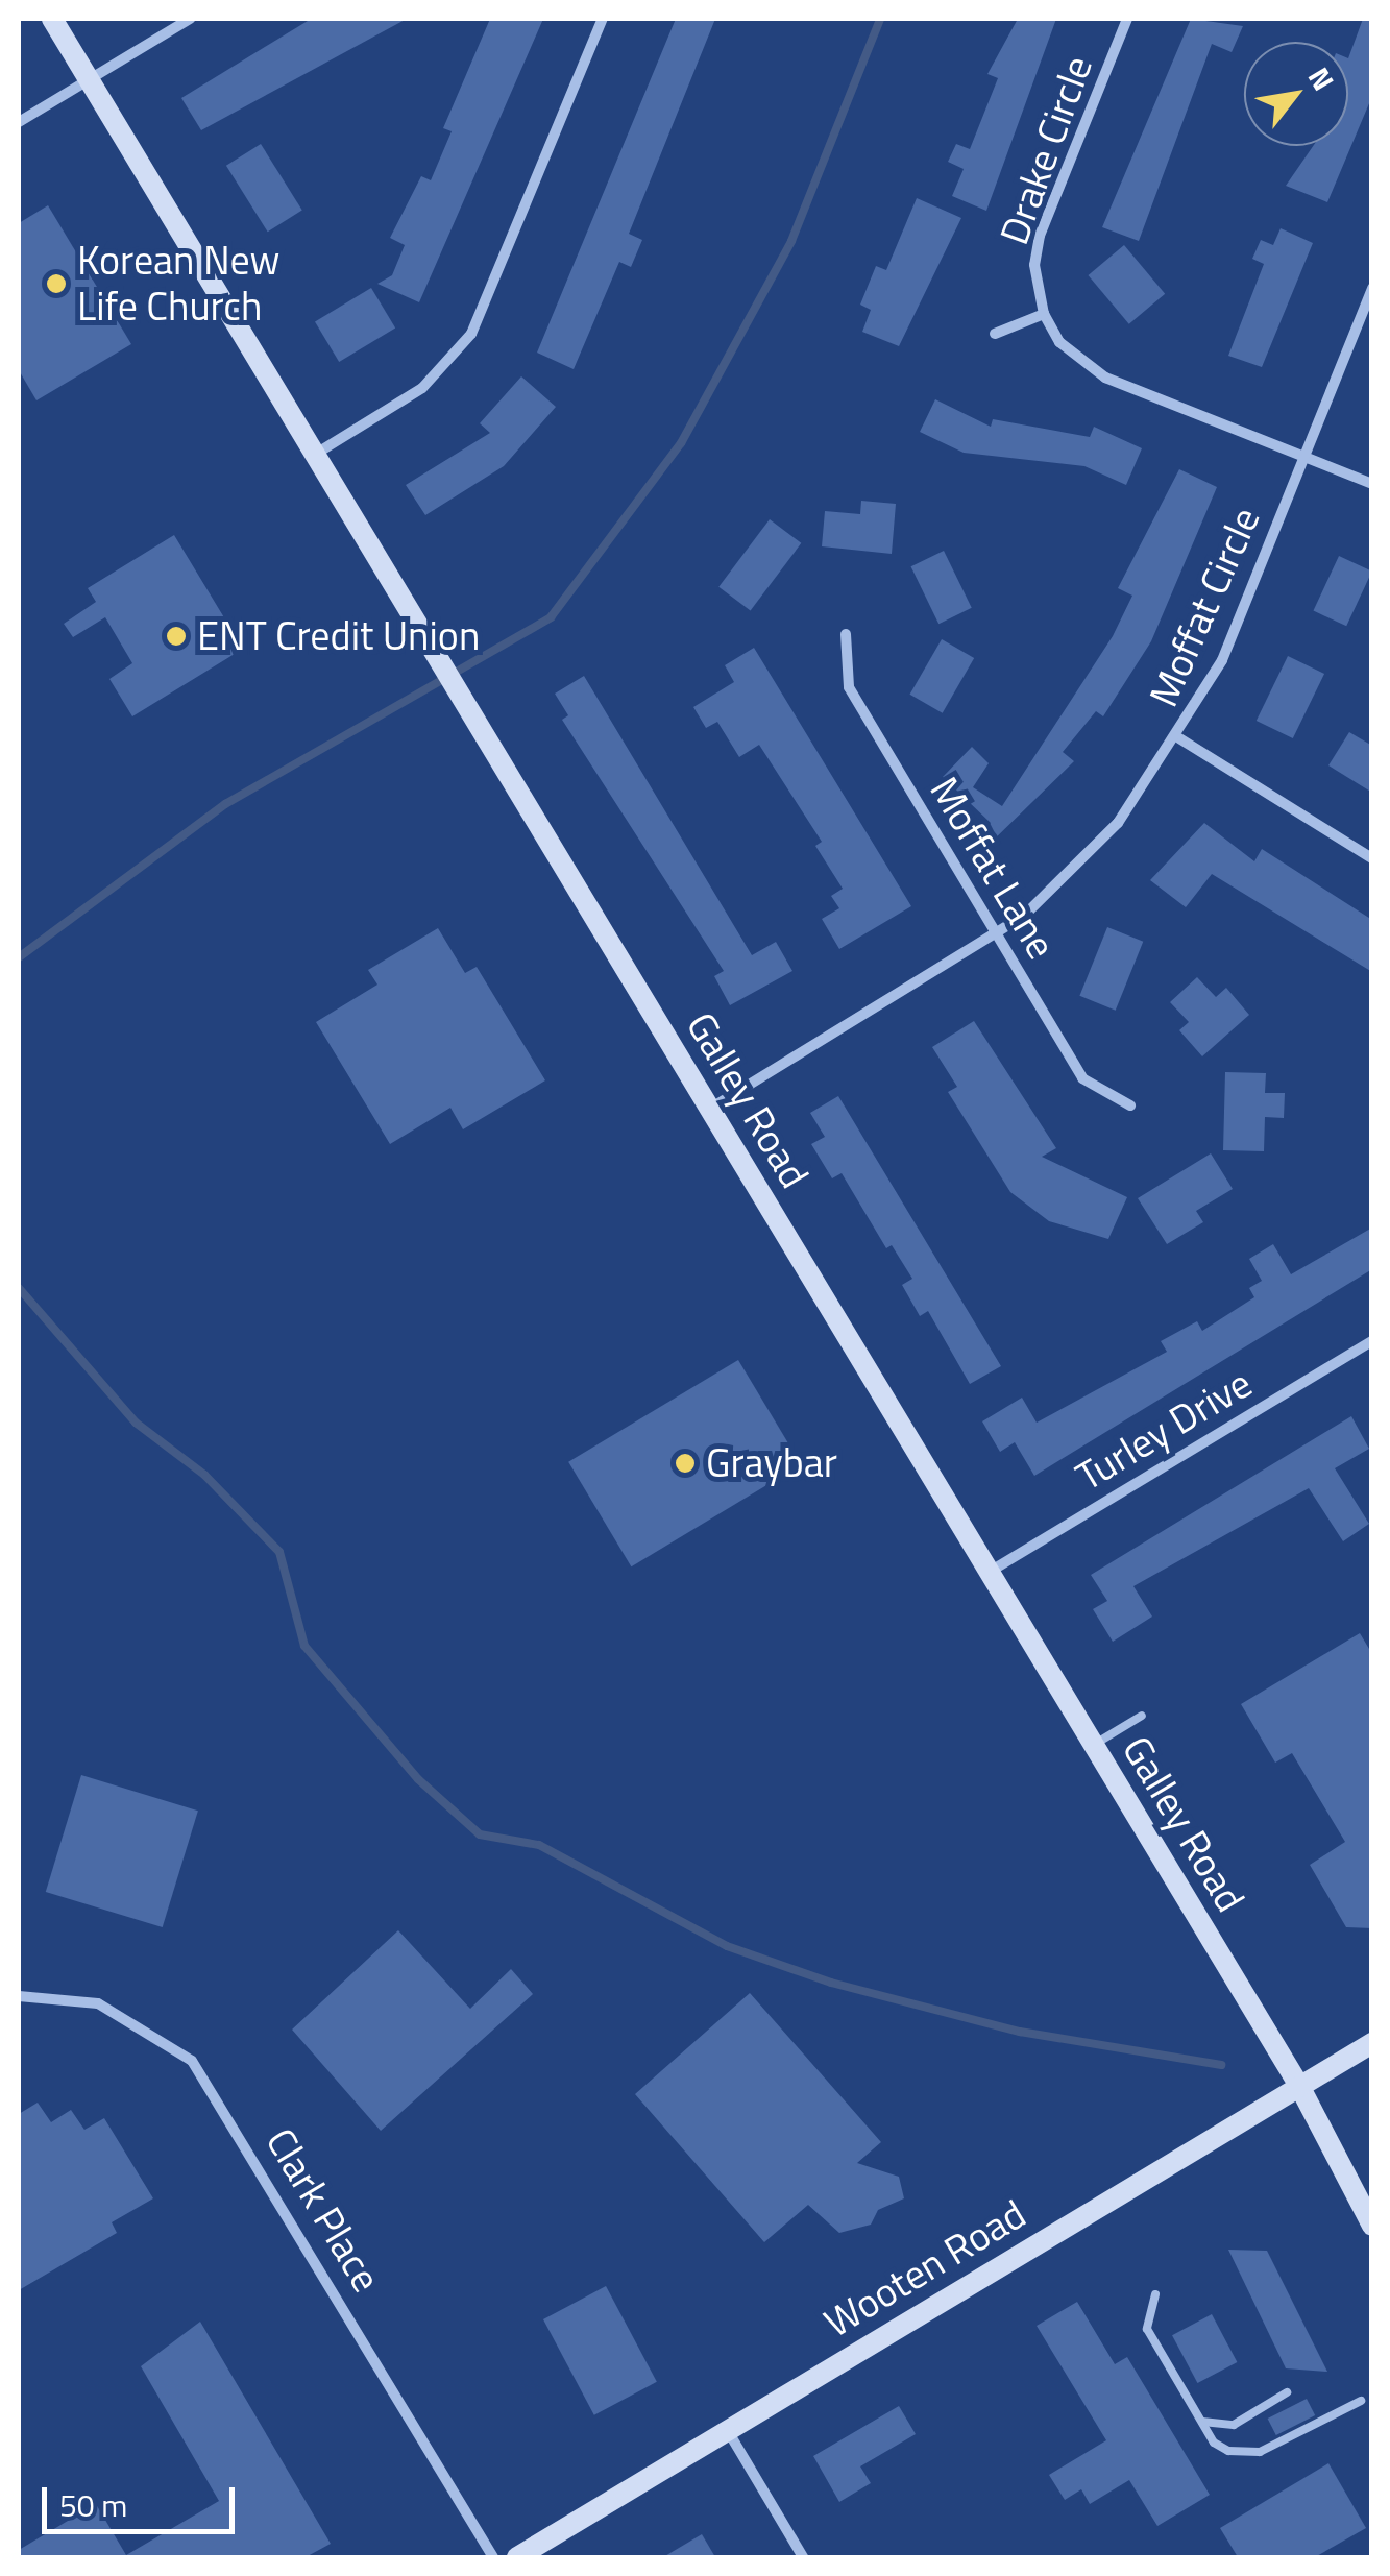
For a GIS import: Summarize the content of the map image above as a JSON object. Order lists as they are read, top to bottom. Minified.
{"streets":{"main road":["Galley Road","Wooten Road"],"street":["Drake Circle","Moffat Circle","Moffat Lane","Turley Drive","Clark Place"]},"crossings":[["Drake Circle","Moffat Circle"],["Moffat Circle","Moffat Lane"],["Moffat Circle","Galley Road"],["Galley Road","Turley Drive"],["Galley Road","Wooten Road"]],"places":["Korean New Life Church","ENT Credit Union","Graybar"],"scale_bar":"50 m","north":"top right"}
